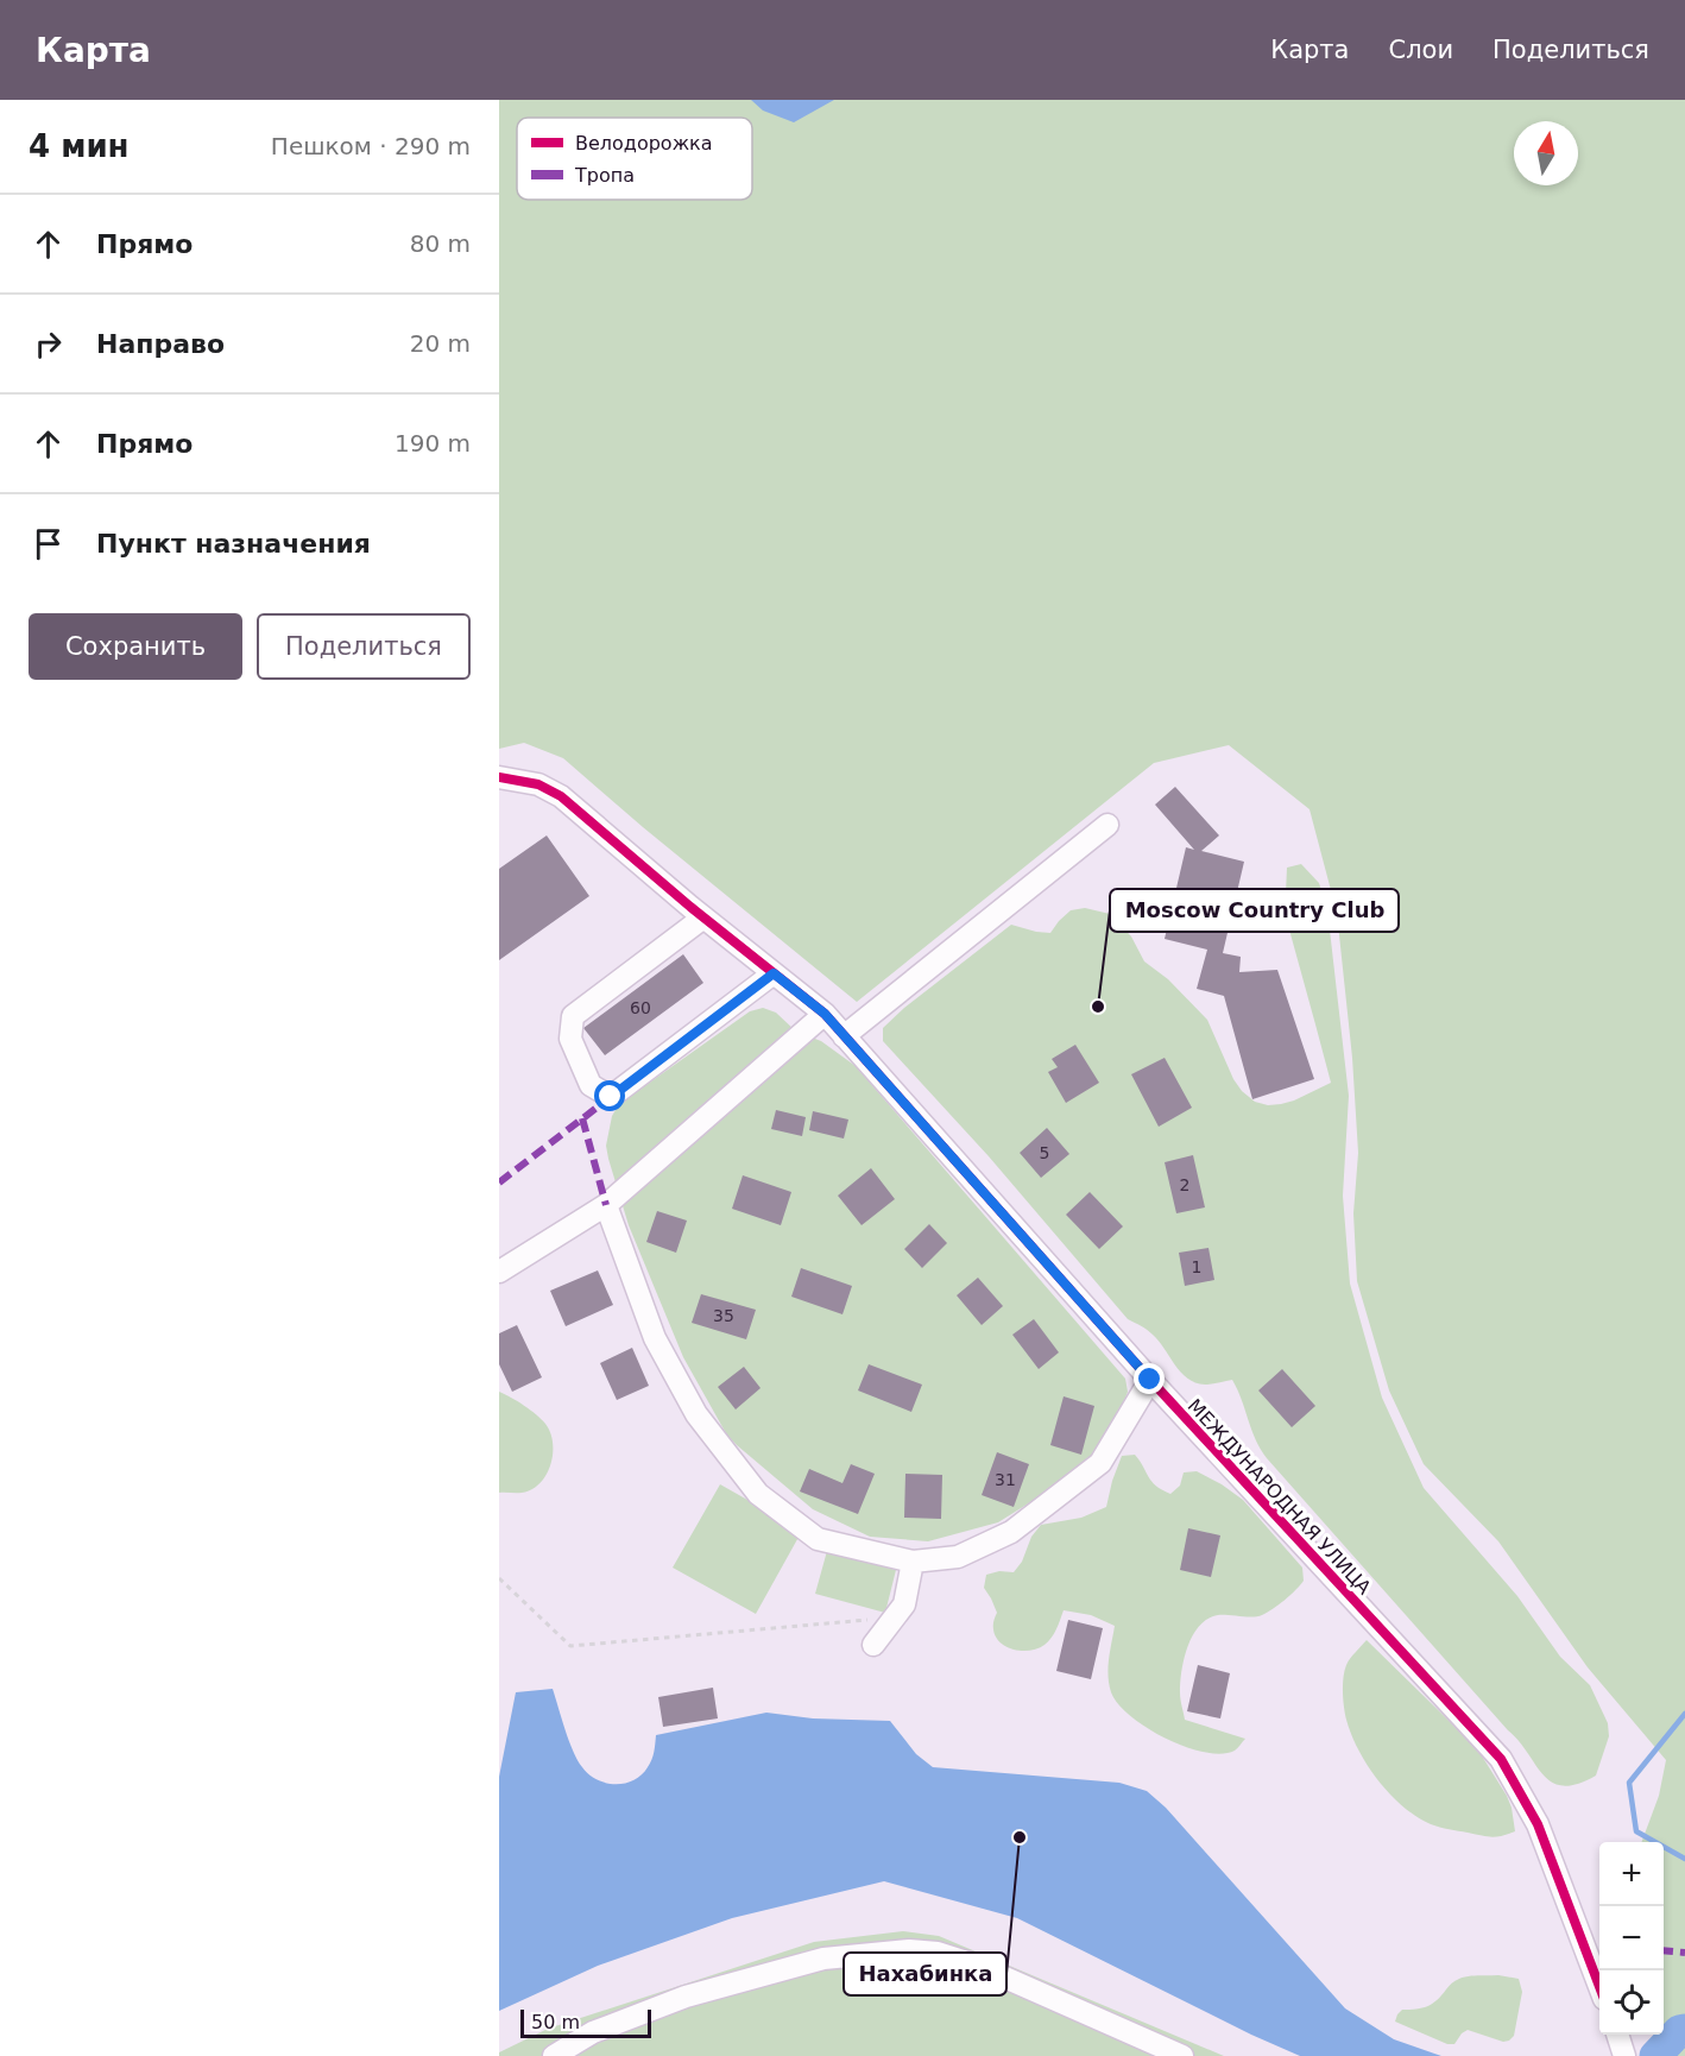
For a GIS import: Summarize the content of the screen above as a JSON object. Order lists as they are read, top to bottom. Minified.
{"streets":{"street":["МЕЖДУНАРОДНАЯ УЛИЦА"]},"places":["Moscow Country Club","Нахабинка"],"house_numbers":["60","5","2","1","35","31"],"legend":["Велодорожка","Тропа"],"scale_bar":"50 m","north":"top","page":{"header":"Карта","nav":["Карта","Слои","Поделиться"],"heading":["4 мин","Пешком · 290 m"],"list":[["Прямо","80 m"],["Направо","20 m"],["Прямо","190 m"],"Пункт назначения"],"buttons":["Сохранить","Поделиться"],"map_buttons":["+","−"],"scale":"50 m"}}
